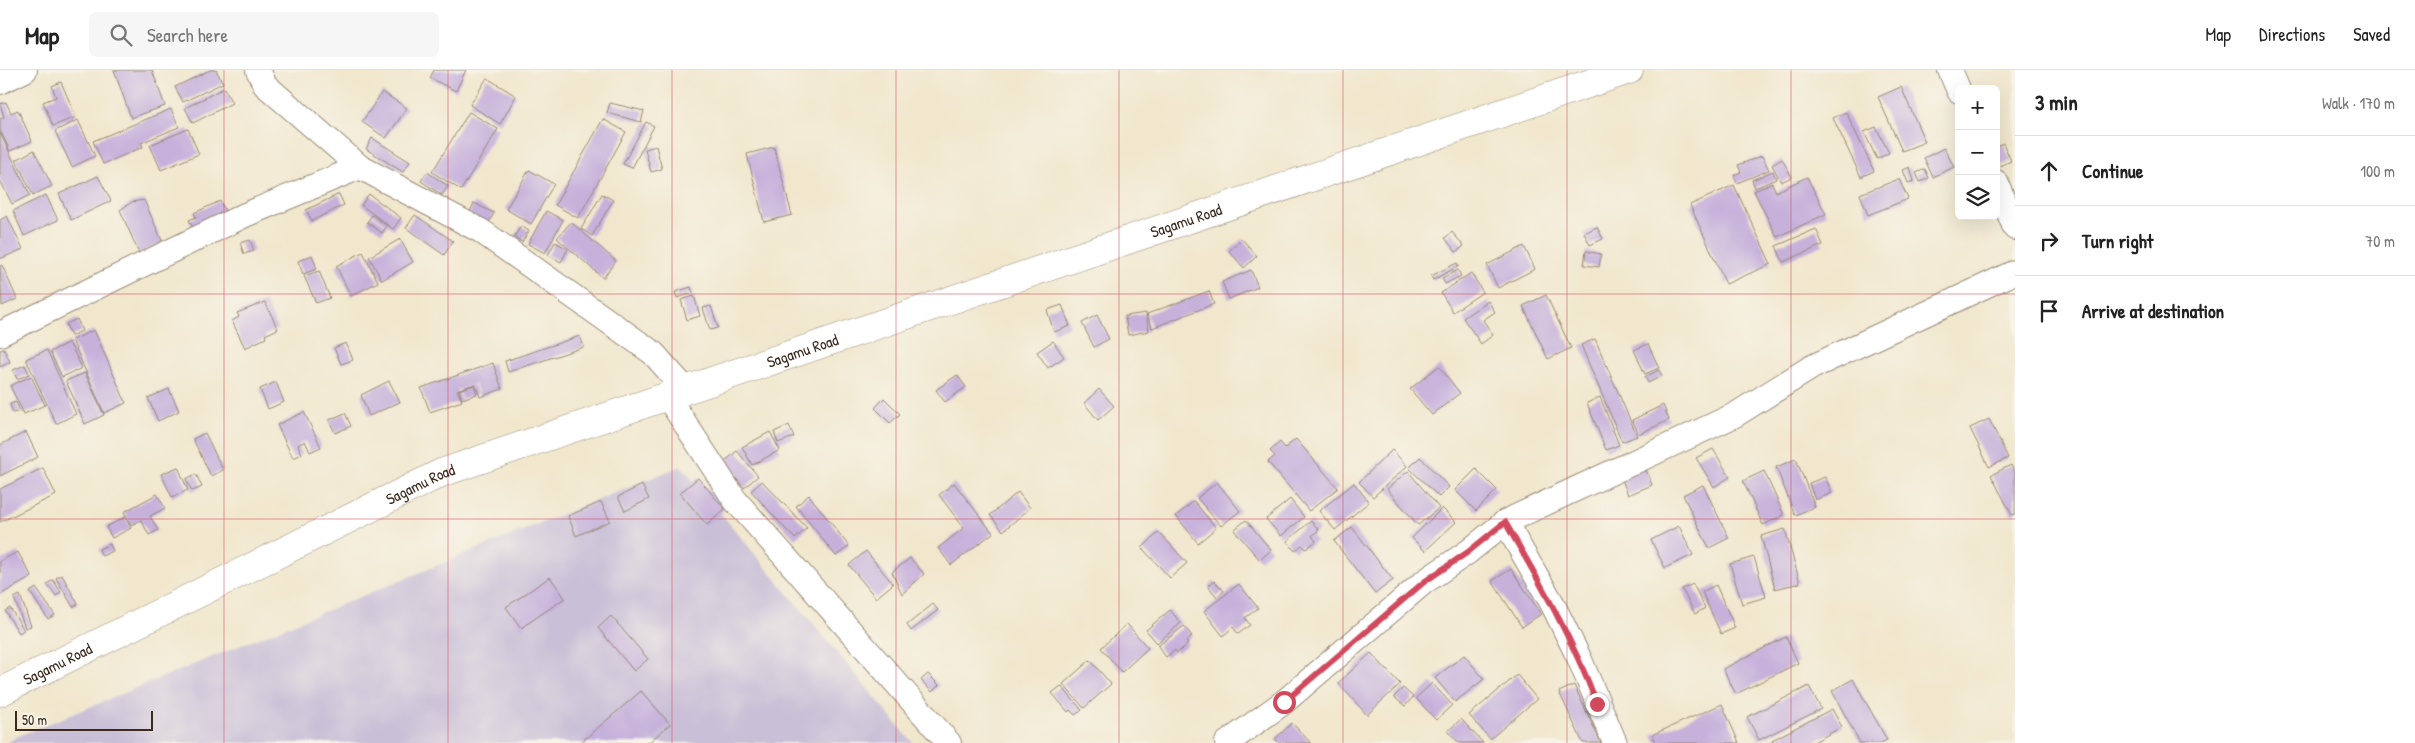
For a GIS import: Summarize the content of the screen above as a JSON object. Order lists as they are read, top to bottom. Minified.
{"streets":{"highway":["Sagamu Road"]},"scale_bar":"50 m","page":{"header":"Map","search":"Search here","nav":["Map","Directions","Saved"],"heading":["3 min","Walk · 170 m"],"map_buttons":["+","−"],"list":[["Continue","100 m"],["Turn right","70 m"],"Arrive at destination"],"scale":"50 m"}}
